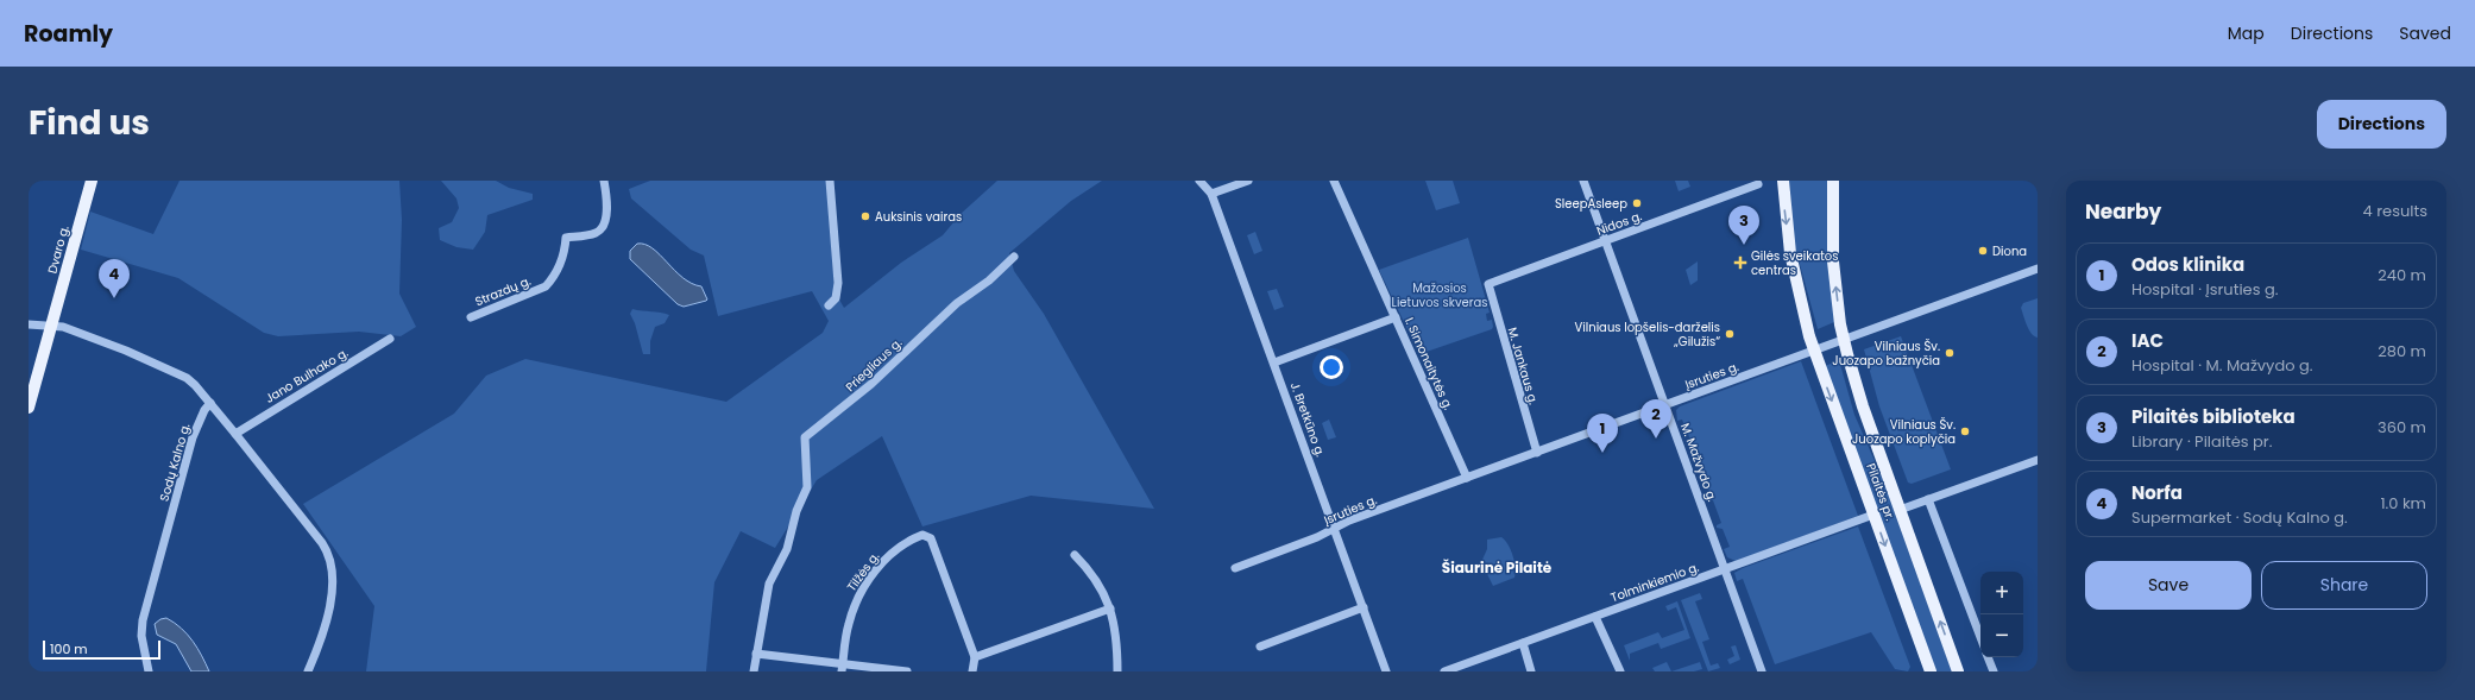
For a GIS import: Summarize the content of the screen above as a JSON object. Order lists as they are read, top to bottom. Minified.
{"streets":{"main road":["Dvaro g.","Pilaitės pr."],"street":["Nidos g.","Strazdų g.","I. Simonaitytės g.","Priegliaus g.","M. Jankaus g.","Jano Bulhako g.","Įsruties g.","J. Bretkūno g.","Sodų Kalno g.","M. Mažvydo g.","Tilžės g.","Tolminkiemio g."]},"crossings":[["Nidos g.","M. Jankaus g."],["Nidos g.","M. Mažvydo g."],["I. Simonaitytės g.","Įsruties g."],["M. Jankaus g.","Įsruties g."],["Įsruties g.","J. Bretkūno g."],["Įsruties g.","M. Mažvydo g."],["Įsruties g.","Pilaitės pr."],["M. Mažvydo g.","Tolminkiemio g."],["Pilaitės pr.","Tolminkiemio g."]],"districts":["Šiaurinė Pilaitė"],"parks":["Mažosios Lietuvos skveras"],"places":{"other":["SleepAsleep","Auksinis vairas","Diona","Vilniaus lopšelis-darželis „Gilužis“","Vilniaus Šv. Juozapo bažnyčia","Vilniaus Šv. Juozapo koplyčia"],"health":["Gilės sveikatos centras"]},"scale_bar":"100 m","page":{"header":"Roamly","nav":["Map","Directions","Saved"],"title":"Find us","buttons":["Directions",["Save","Share"]],"heading":["Nearby","4 results"],"pins":["3","4","2","1"],"list":[{"mark":"1","name":"Odos klinika","note":"Hospital · Įsruties g.","value":"240 m"},{"mark":"2","name":"IAC","note":"Hospital · M. Mažvydo g.","value":"280 m"},{"mark":"3","name":"Pilaitės biblioteka","note":"Library · Pilaitės pr.","value":"360 m"},{"mark":"4","name":"Norfa","note":"Supermarket · Sodų Kalno g.","value":"1.0 km"}],"map_buttons":["+","−"],"scale":"100 m"}}
